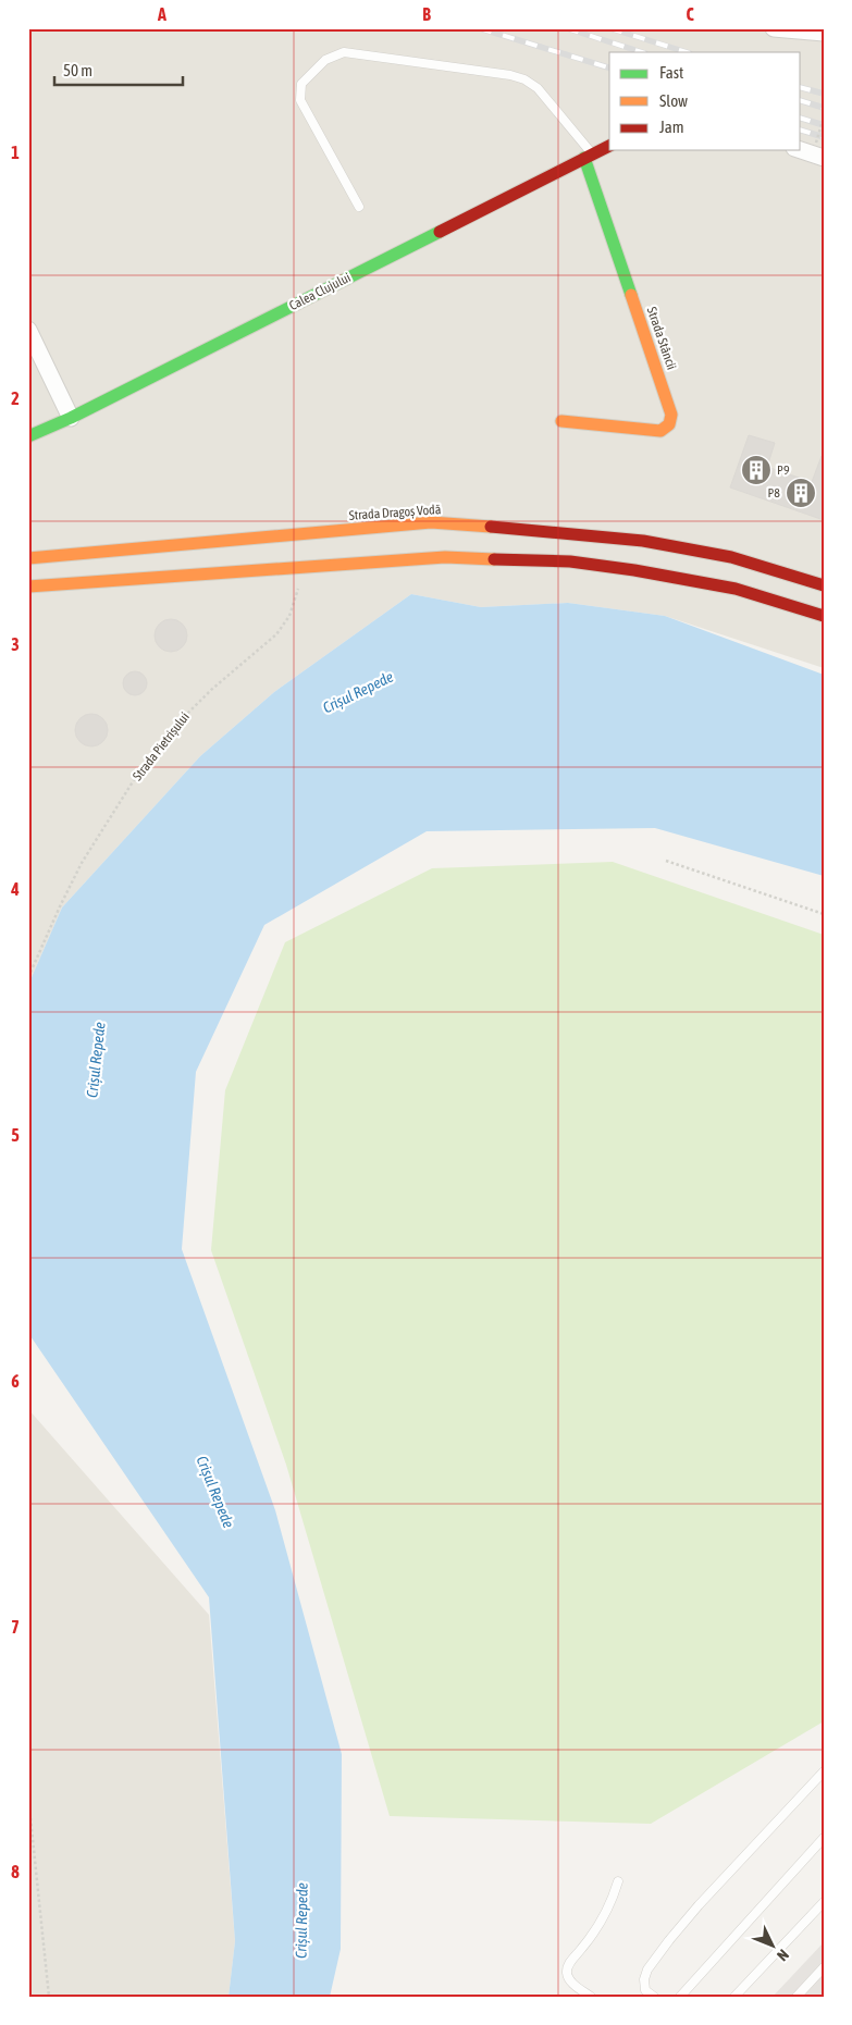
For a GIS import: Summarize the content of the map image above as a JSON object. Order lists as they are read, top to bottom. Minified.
{"streets":{"main road":["Calea Clujului","Strada Stâncii","Strada Dragoș Vodă"],"path":["Strada Pietrișului"]},"crossings":[["Calea Clujului","Strada Stâncii"]],"water":["Crișul Repede"],"places":{"building":["P9","P8"]},"legend":["Fast","Slow","Jam"],"scale_bar":"50 m","north":"bottom right","grid":{"columns":["A","B","C"],"rows":["1","2","3","4","5","6","7","8"]}}
